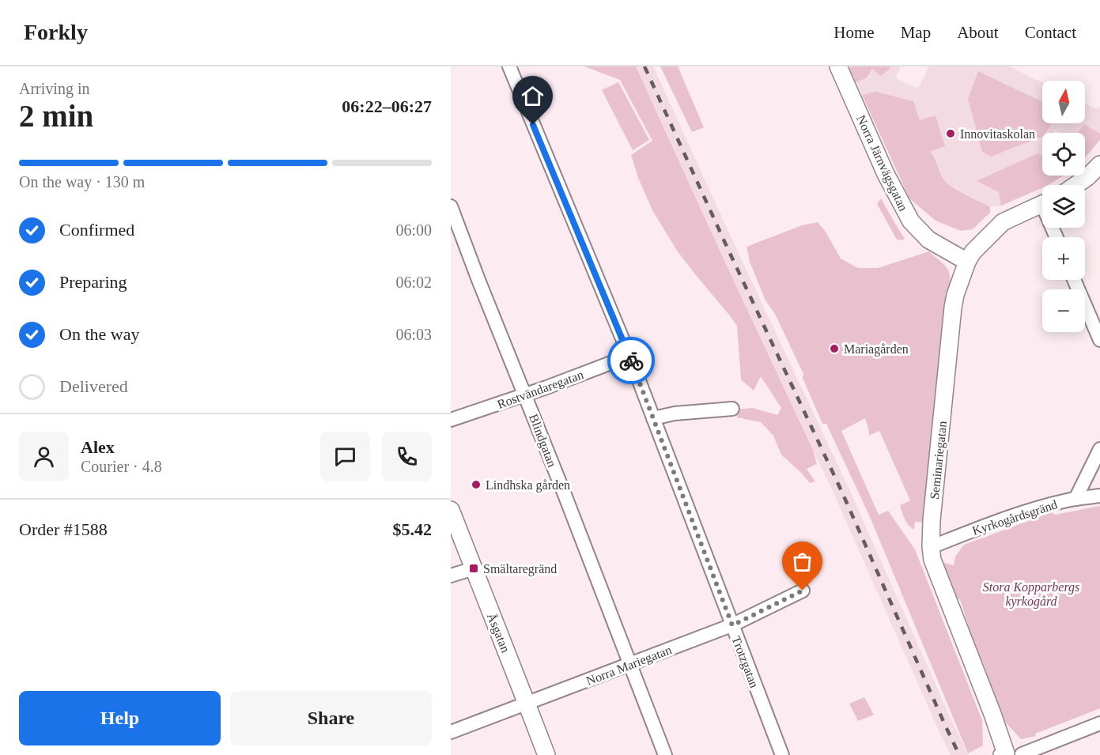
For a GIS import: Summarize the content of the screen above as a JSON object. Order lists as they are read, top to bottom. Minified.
{"streets":{"street":["Norra Järnvägsgatan","Rostvändaregatan","Blindgatan","Seminariegatan","Kyrkogårdsgränd","Åsgatan","Trotzgatan","Norra Mariegatan"]},"crossings":[["Norra Järnvägsgatan","Seminariegatan"],["Rostvändaregatan","Blindgatan"],["Rostvändaregatan","Trotzgatan"],["Blindgatan","Norra Mariegatan"],["Seminariegatan","Kyrkogårdsgränd"],["Åsgatan","Norra Mariegatan"],["Trotzgatan","Norra Mariegatan"]],"parks":["Stora Kopparbergs kyrkogård"],"places":{"other":["Innovitaskolan","Mariagården","Lindhska gården"],"transit":["Smältaregränd"]},"north":"top","page":{"header":"Forkly","nav":["Home","Map","About","Contact"],"heading":["2 min","Arriving in","06:22–06:27"],"panel":["Alex","Courier · 4.8","Order #1588","$5.42"],"map_buttons":["+","−"],"bar":"On the way · 130 m","list":[["Confirmed","06:00"],["Preparing","06:02"],["On the way","06:03"],"Delivered"],"buttons":["Help","Share"]}}
